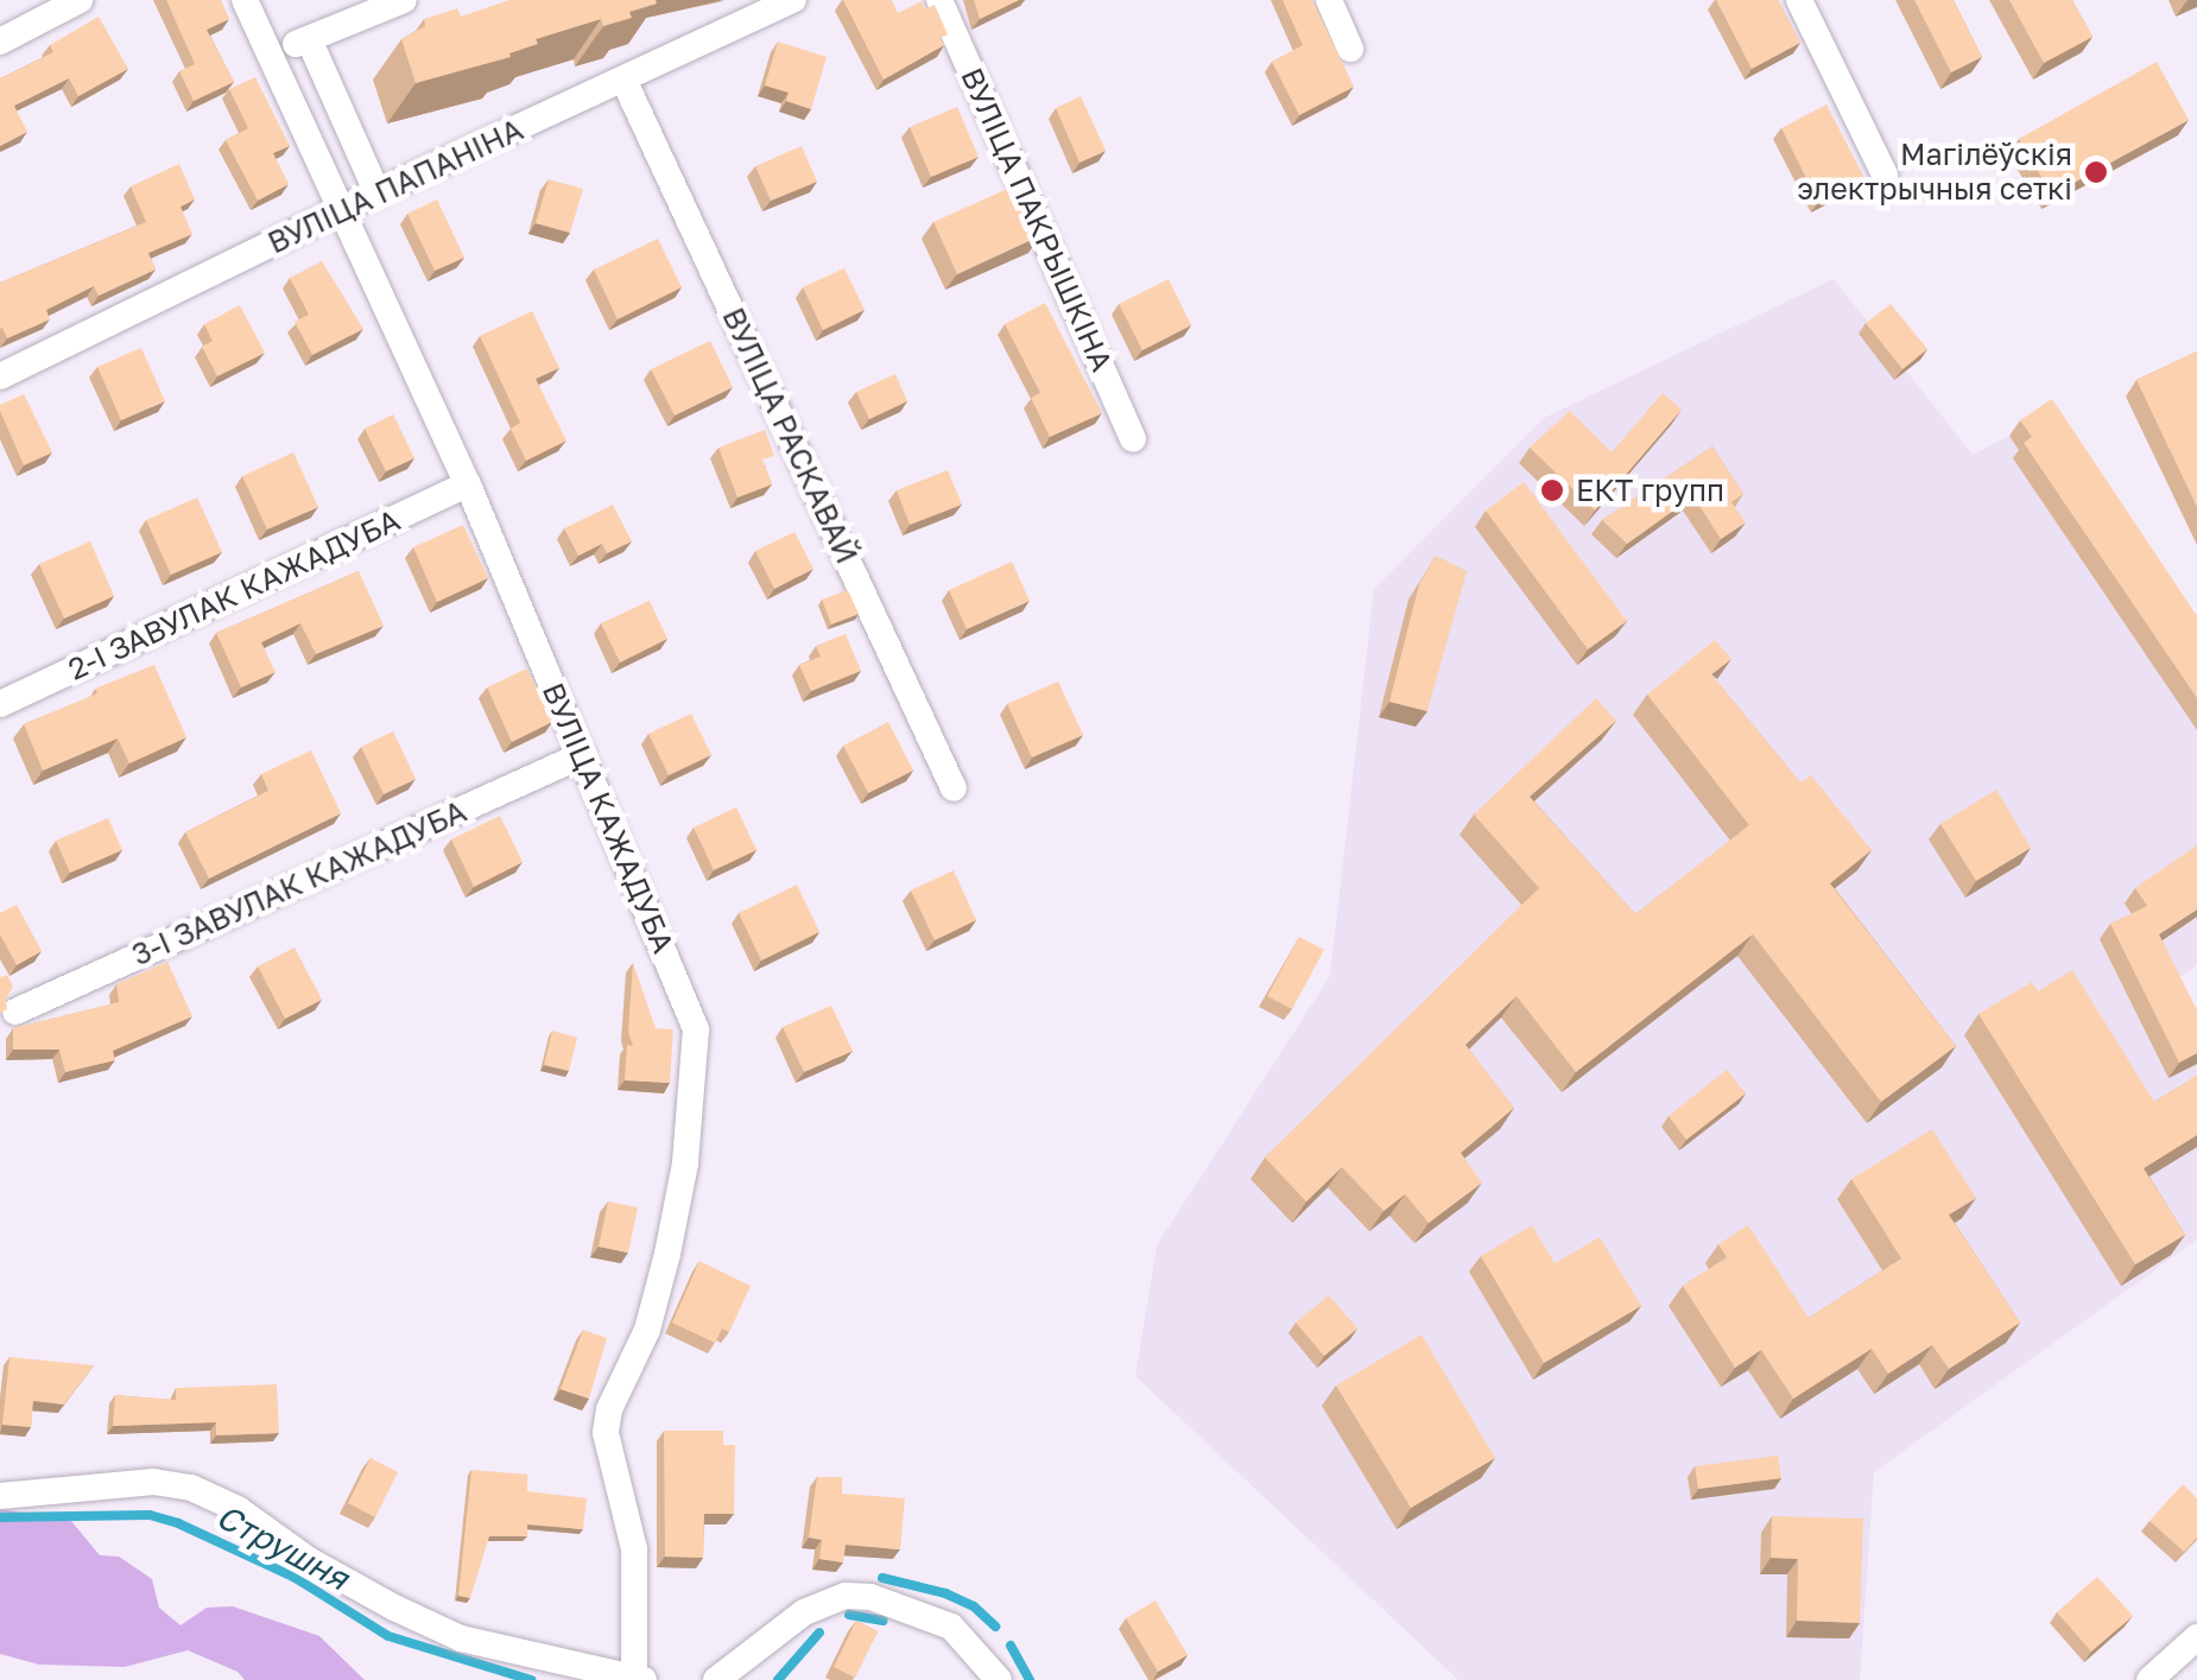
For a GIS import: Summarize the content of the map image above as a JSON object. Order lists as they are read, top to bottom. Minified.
{"streets":{"street":["ВУЛІЦА ПАПАНІНА","ВУЛІЦА ПАКРЫШКІНА","ВУЛІЦА РАСКАВАЙ","2-І ЗАВУЛАК КАЖАДУБА","ВУЛІЦА КАЖАДУБА","3-І ЗАВУЛАК КАЖАДУБА"]},"crossings":[["ВУЛІЦА ПАПАНІНА","ВУЛІЦА РАСКАВАЙ"],["ВУЛІЦА ПАПАНІНА","ВУЛІЦА КАЖАДУБА"],["2-І ЗАВУЛАК КАЖАДУБА","ВУЛІЦА КАЖАДУБА"],["ВУЛІЦА КАЖАДУБА","3-І ЗАВУЛАК КАЖАДУБА"]],"water":["Струшня"],"places":["Магілёўскія электрычныя сеткі","ЕКТ групп"]}
